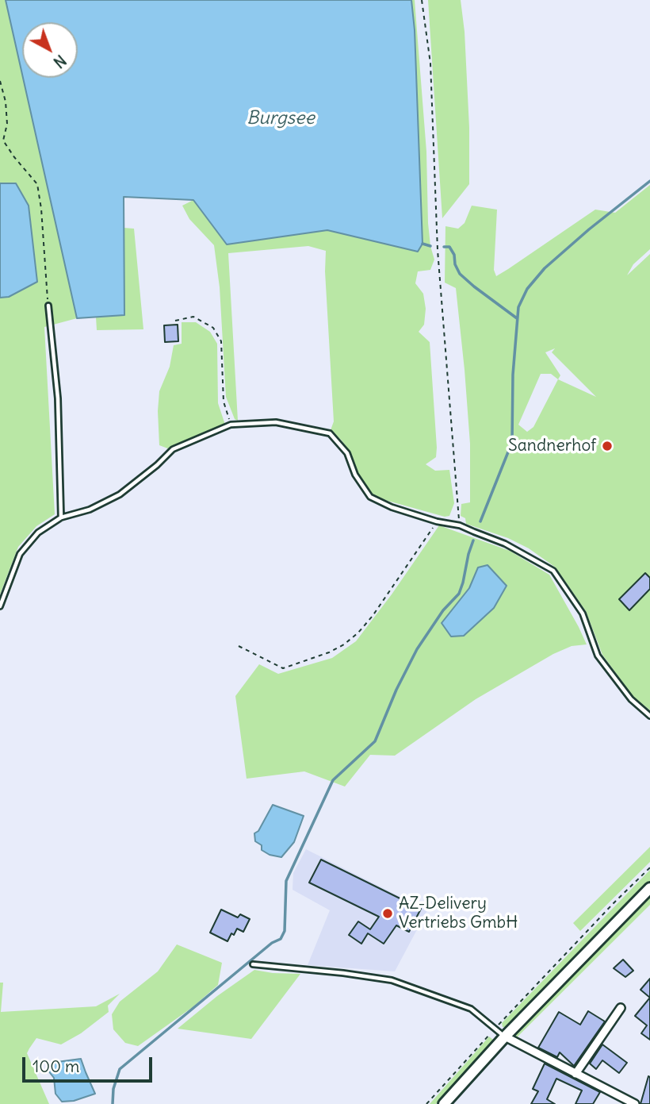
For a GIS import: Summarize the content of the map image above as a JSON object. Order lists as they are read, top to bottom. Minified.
{"water":["Burgsee"],"places":["Sandnerhof","AZ-Delivery Vertriebs GmbH"],"scale_bar":"100 m","north":"bottom right"}
